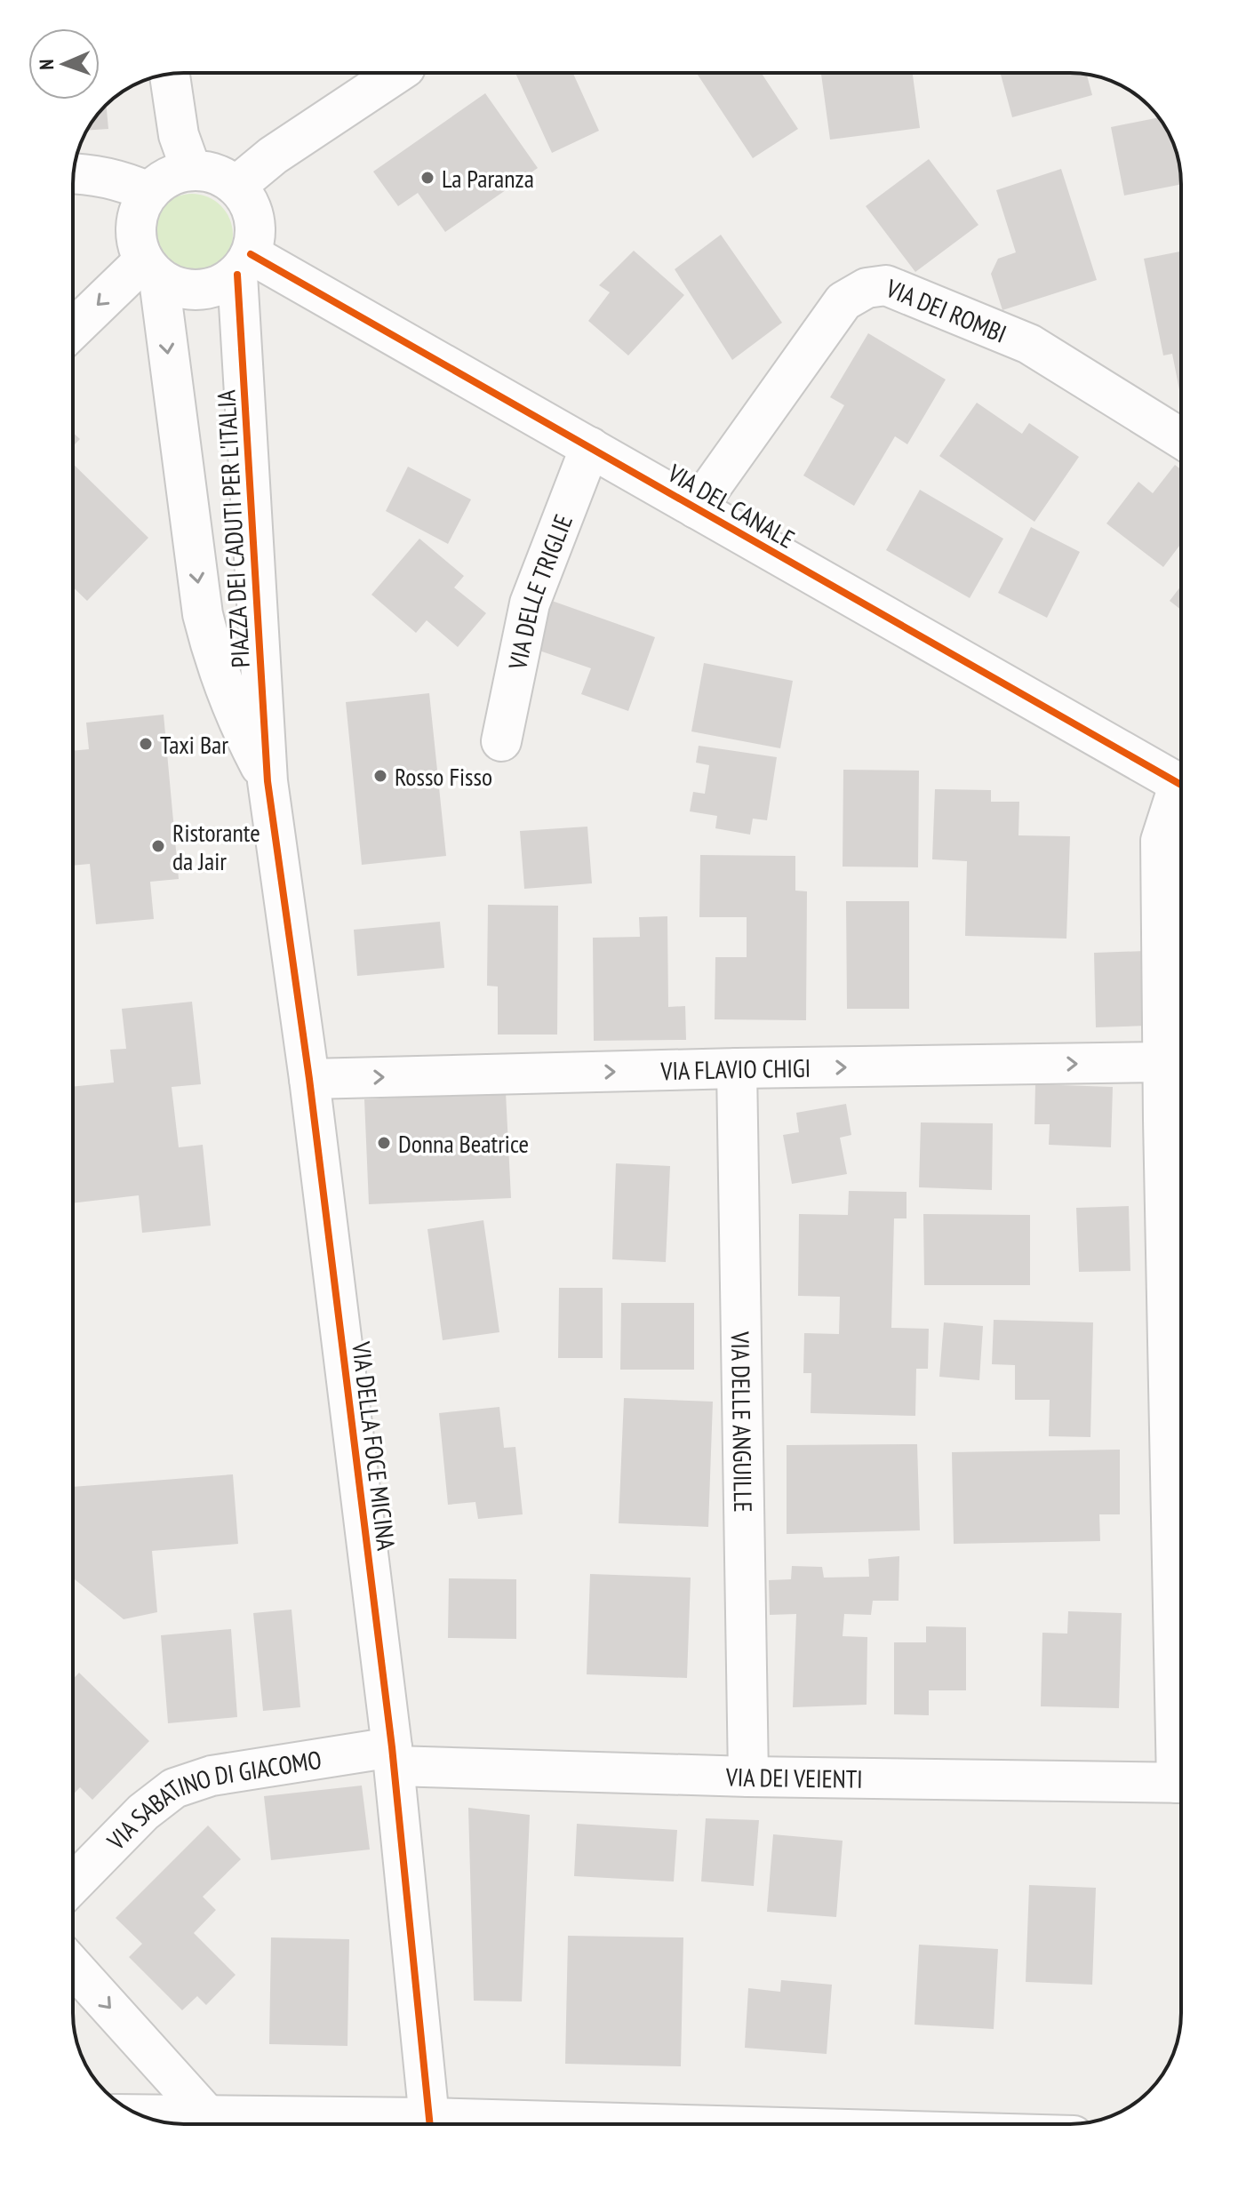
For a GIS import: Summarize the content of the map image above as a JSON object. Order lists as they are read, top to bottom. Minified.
{"streets":{"street":["VIA DEI ROMBI","VIA DEL CANALE","PIAZZA DEI CADUTI PER L'ITALIA","VIA DELLE TRIGLIE","VIA FLAVIO CHIGI","VIA DELLE ANGUILLE","VIA DELLA FOCE MICINA","VIA DEI VEIENTI","VIA SABATINO DI GIACOMO"]},"crossings":[["VIA DEI ROMBI","VIA DEL CANALE"],["VIA DEL CANALE","PIAZZA DEI CADUTI PER L'ITALIA"],["VIA DEL CANALE","VIA DELLE TRIGLIE"],["PIAZZA DEI CADUTI PER L'ITALIA","VIA DELLA FOCE MICINA"],["VIA FLAVIO CHIGI","VIA DELLE ANGUILLE"],["VIA FLAVIO CHIGI","VIA DELLA FOCE MICINA"],["VIA DELLE ANGUILLE","VIA DEI VEIENTI"],["VIA DELLA FOCE MICINA","VIA DEI VEIENTI"],["VIA DELLA FOCE MICINA","VIA SABATINO DI GIACOMO"],["VIA DEI VEIENTI","VIA SABATINO DI GIACOMO"]],"one_way":["VIA FLAVIO CHIGI"],"places":["La Paranza","Taxi Bar","Rosso Fisso","Ristorante da Jair","Donna Beatrice"],"north":"left"}
